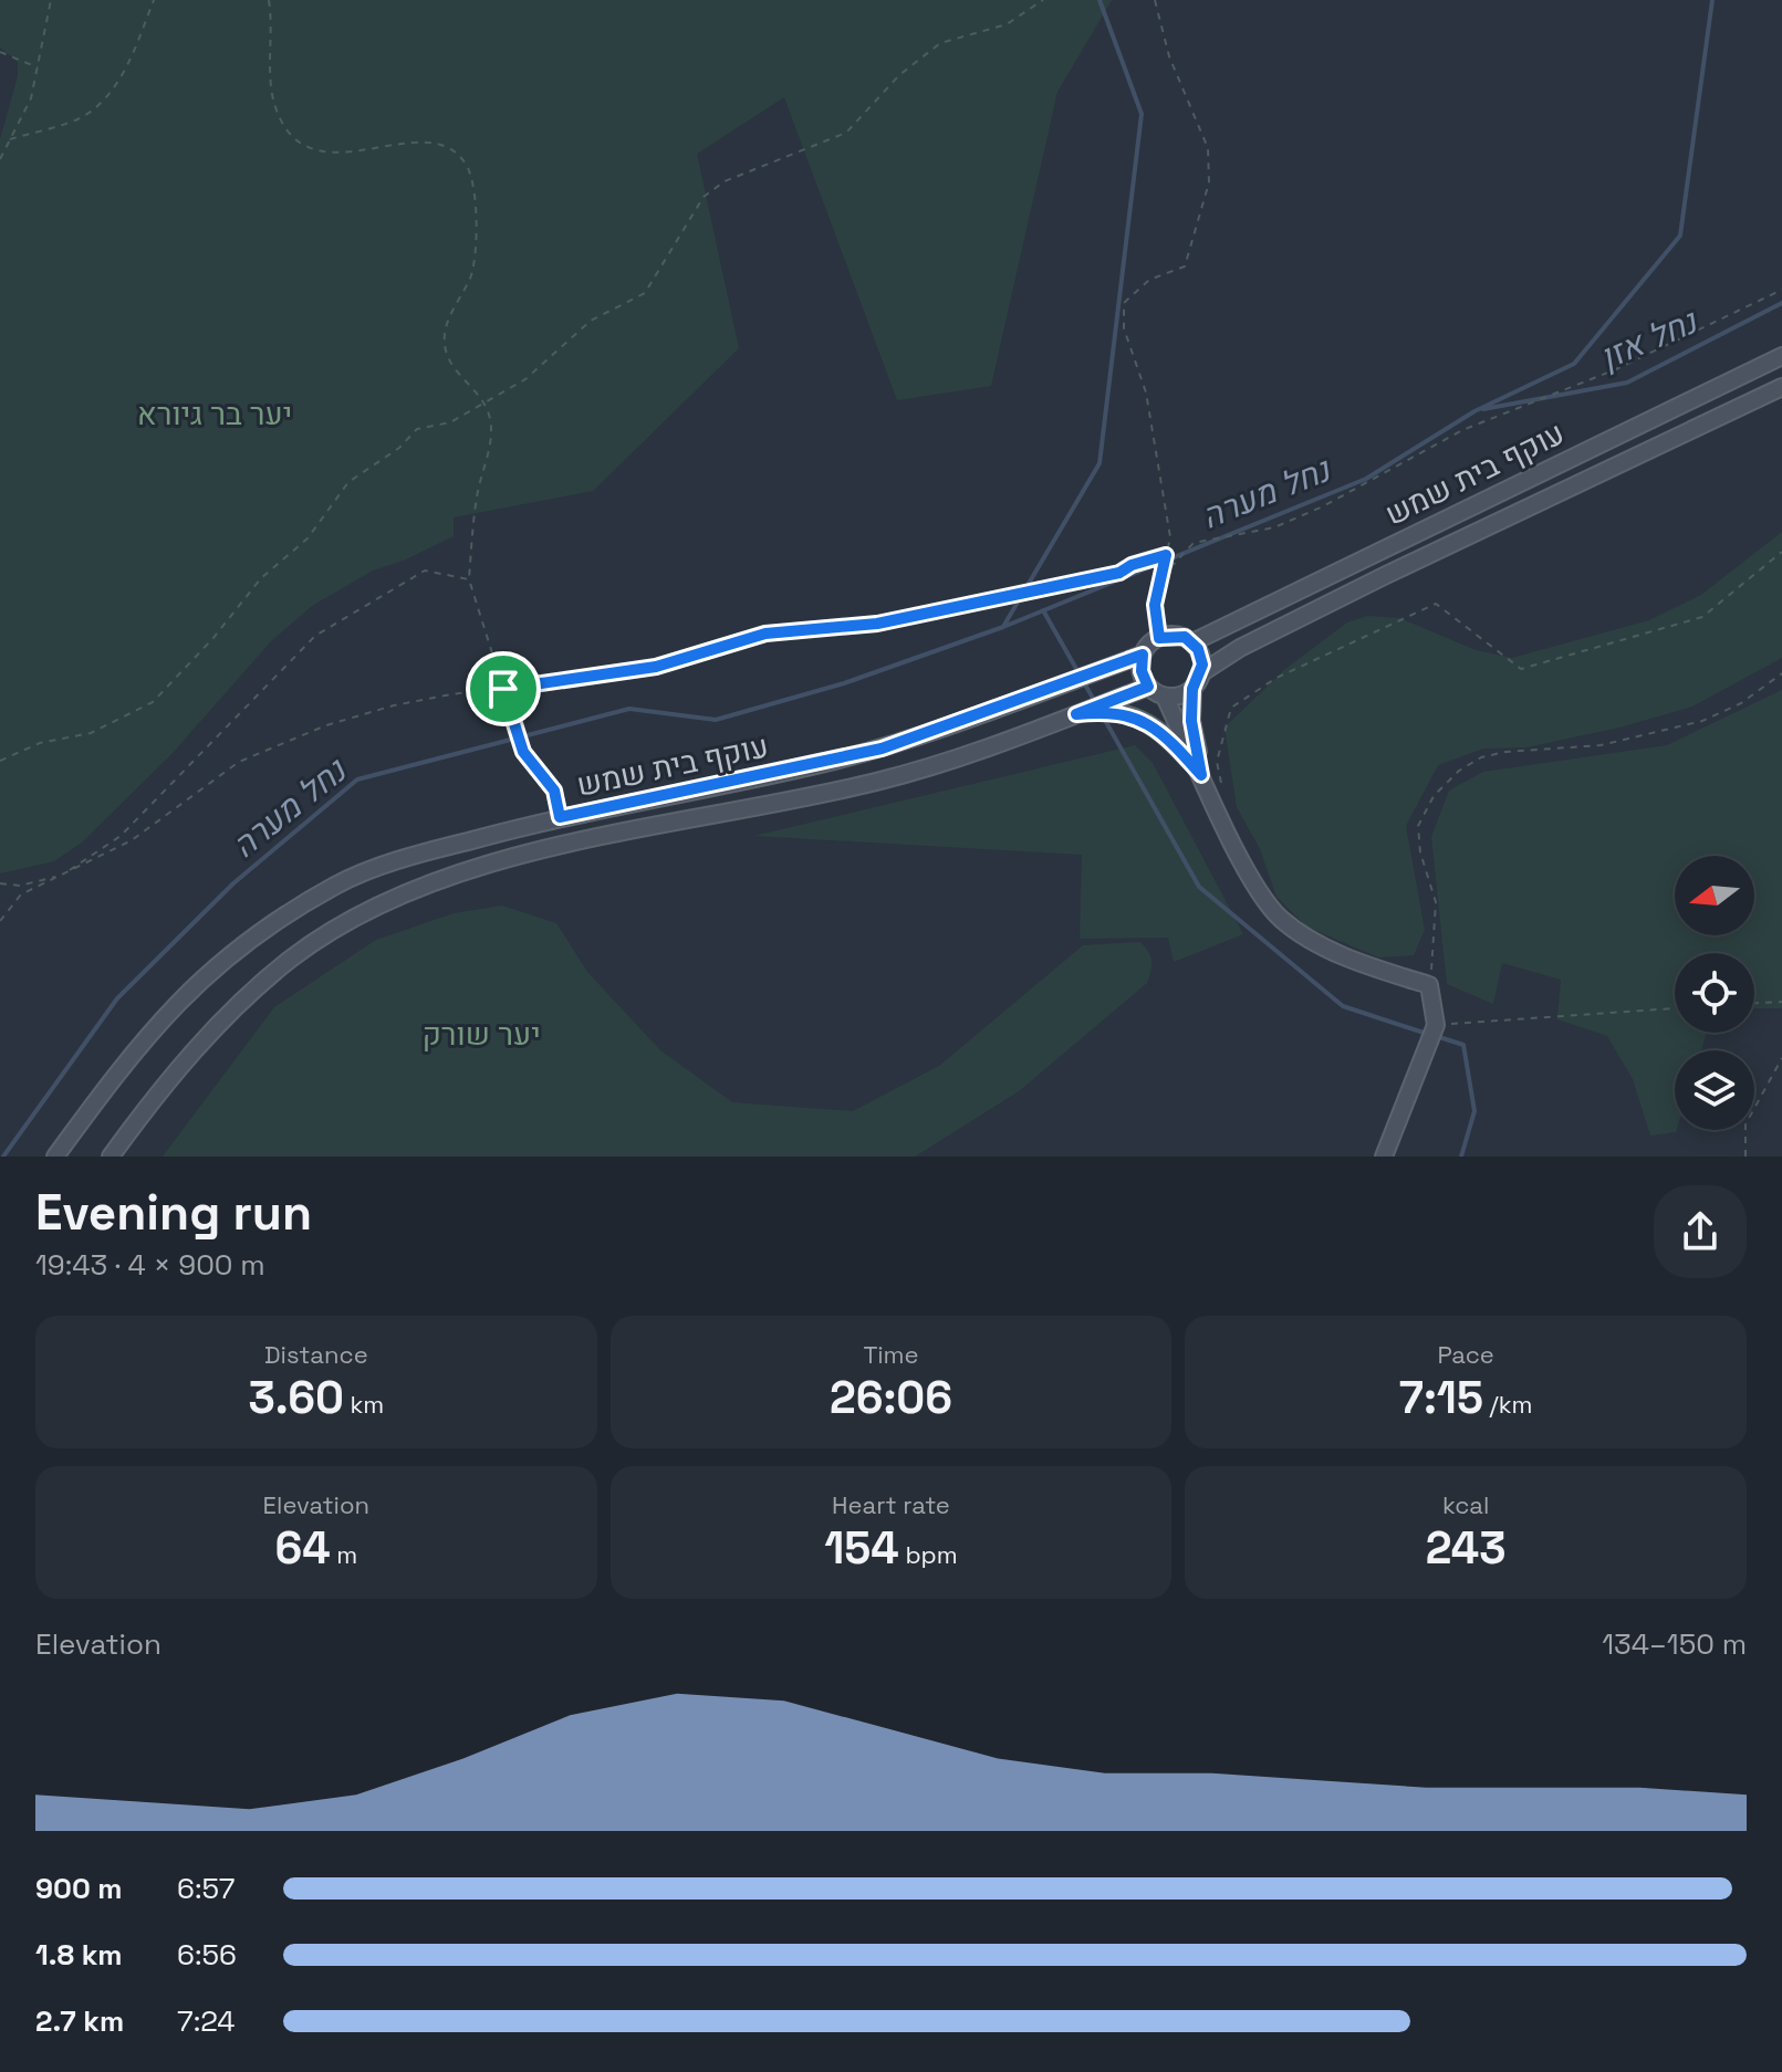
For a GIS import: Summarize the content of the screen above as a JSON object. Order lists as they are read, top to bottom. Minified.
{"streets":{"main road":["עוקף בית שמש"]},"water":["נחל אזן","נחל מערה"],"parks":["יער בר גיורא","יער שורק"],"north":"left","page":{"heading":["Evening run","19:43 · 4 × 900 m"],"stats":[["Distance","3.60 km"],["Time","26:06"],["Pace","7:15 /km"],["Elevation","64 m"],["Heart rate","154 bpm"],["kcal","243"]],"chart":["Elevation","134–150 m"],"list":[{"name":"900 m","note":"6:57"},{"name":"1.8 km","note":"6:56"},{"name":"2.7 km","note":"7:24"}]}}
